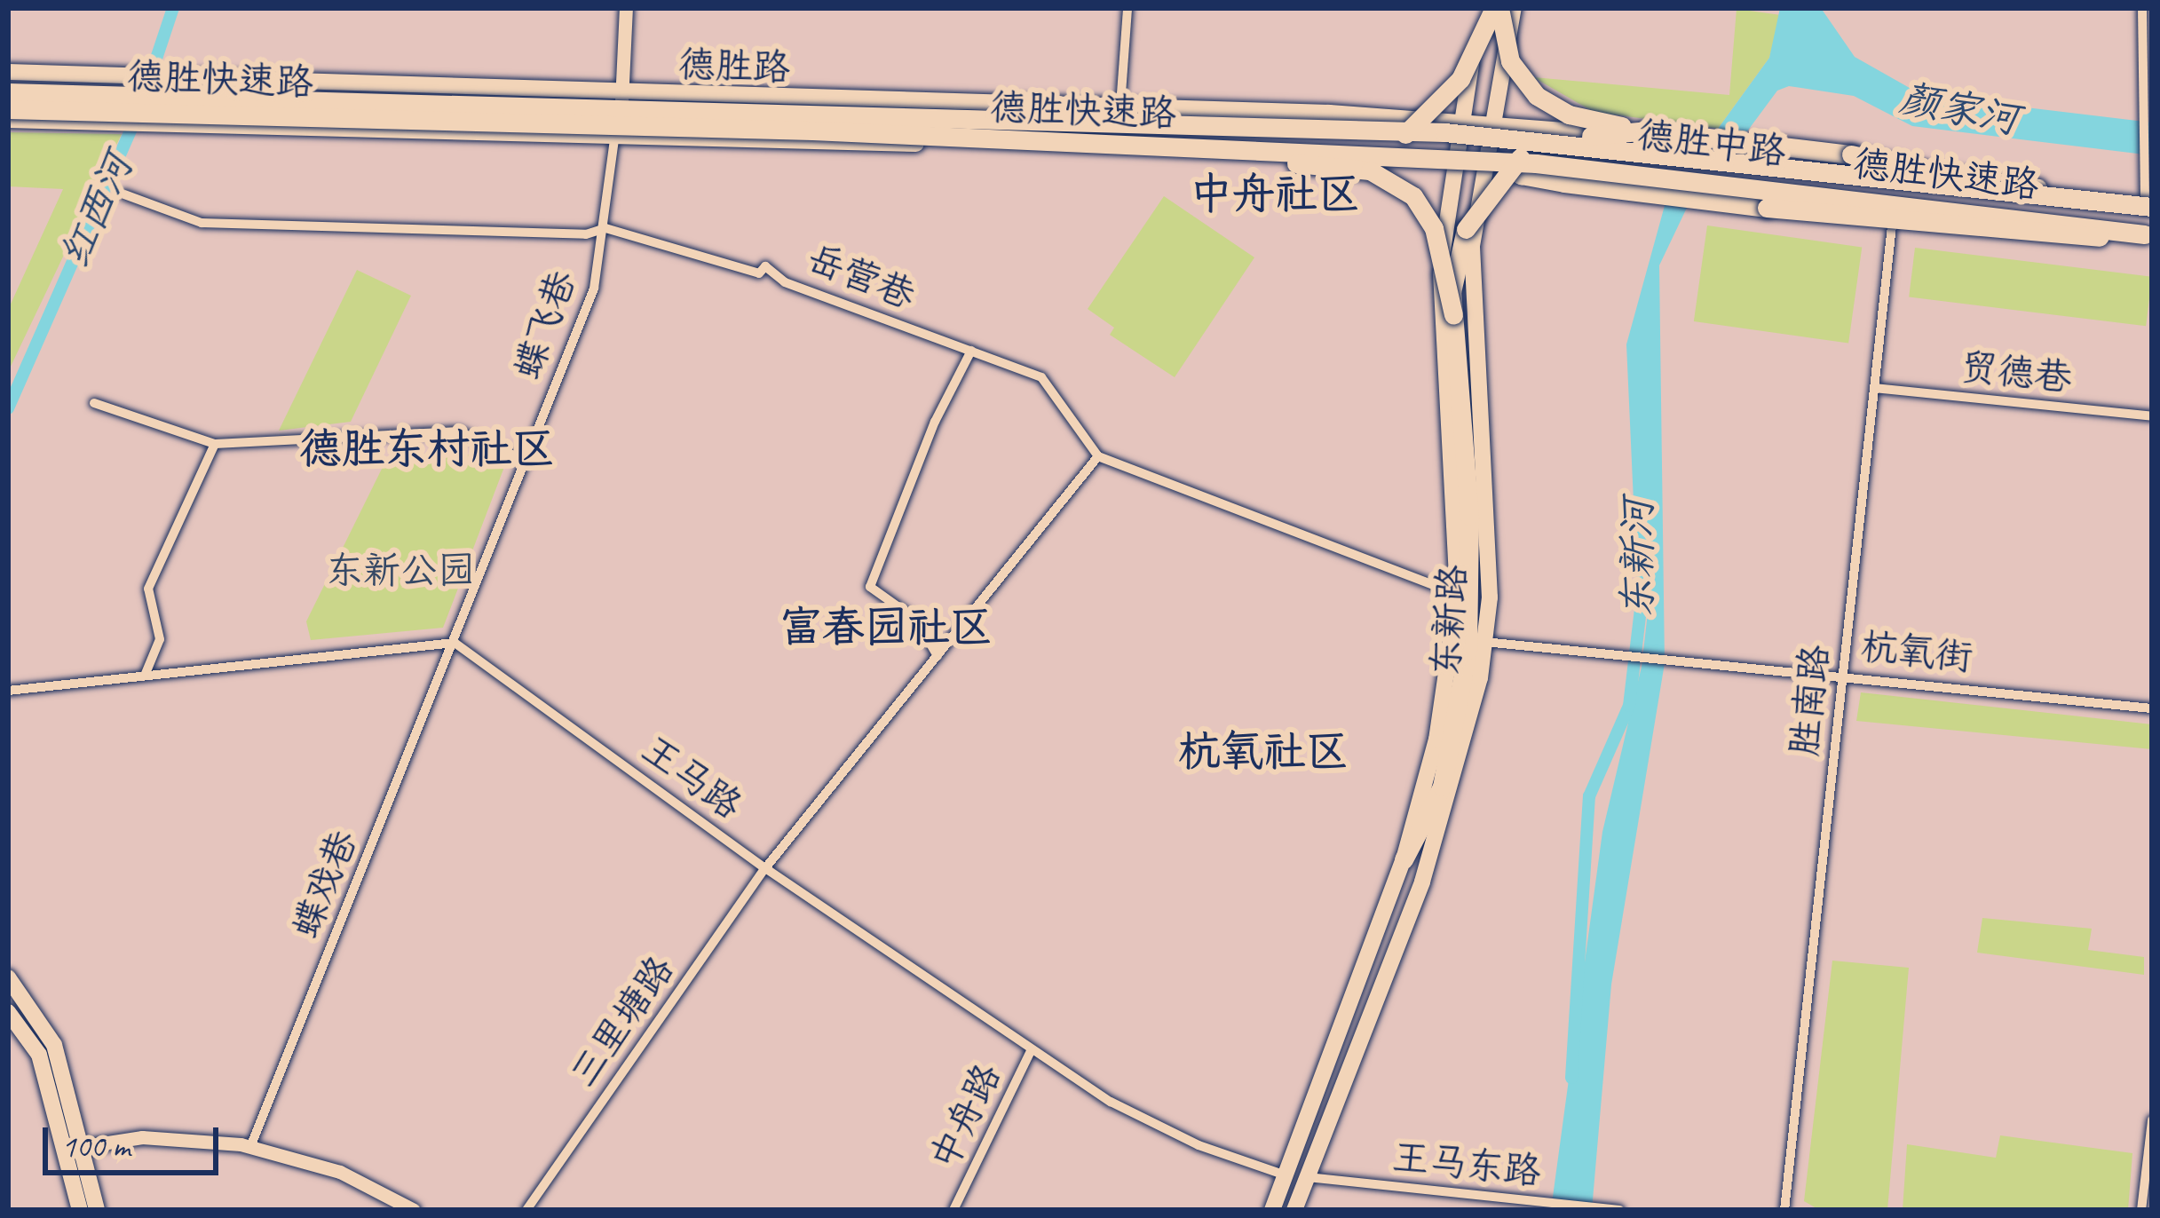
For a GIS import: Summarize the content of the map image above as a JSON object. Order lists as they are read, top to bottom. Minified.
{"streets":{"highway":["德胜快速路"],"main road":["德胜路","德胜中路","东新路"],"street":["岳营巷","蝶飞巷","贸德巷","杭氧街","胜南路","王马路","蝶戏巷","三里塘路","中舟路","王马东路"]},"crossings":[["德胜路","德胜中路"],["德胜路","蝶飞巷"],["德胜路","东新路"],["德胜快速路","德胜中路"],["德胜中路","东新路"],["德胜中路","胜南路"],["岳营巷","蝶飞巷"],["岳营巷","三里塘路"],["蝶飞巷","王马路"],["蝶飞巷","蝶戏巷"],["贸德巷","胜南路"],["东新路","杭氧街"],["东新路","王马路"],["东新路","王马东路"],["杭氧街","胜南路"],["王马路","蝶戏巷"],["王马路","三里塘路"],["王马路","中舟路"]],"districts":["中舟社区","德胜东村社区","富春园社区","杭氧社区"],"water":["颜家河","红西河","东新河"],"parks":["东新公园"],"scale_bar":"100 m"}
